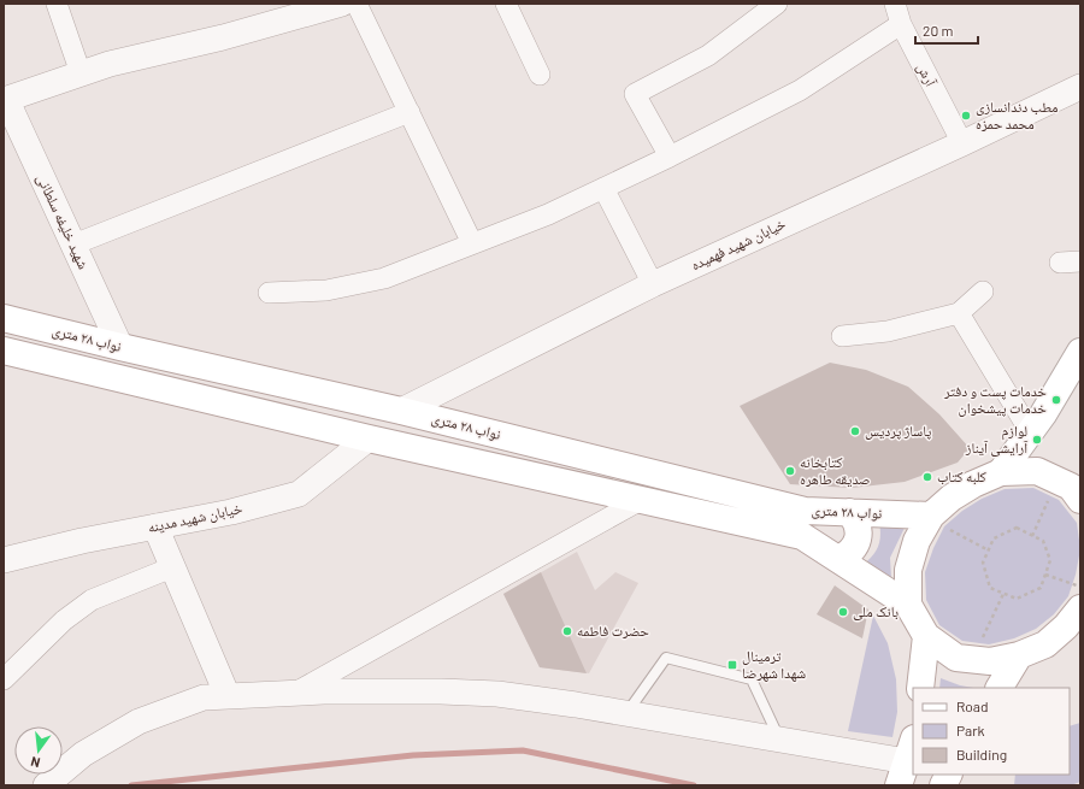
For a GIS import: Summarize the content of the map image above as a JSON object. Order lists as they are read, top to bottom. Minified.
{"streets":{"main road":["نواب ۲۸ متری"],"street":["آرش","شهید خلیفه سلطانی","خیابان شهید فهمیده","خیابان شهید مدینه"]},"crossings":[["آرش","خیابان شهید فهمیده"],["شهید خلیفه سلطانی","نواب ۲۸ متری"],["خیابان شهید فهمیده","نواب ۲۸ متری"],["نواب ۲۸ متری","خیابان شهید مدینه"]],"places":{"other":["مطب دندانسازی محمد حمزه","خدمات پست و دفتر خدمات پیشخوان","پاساژ پردیس","لوازم آرایشی آیناز","کتابخانه صدیقه طاهره","کلبه کتاب","بانک ملی","حضرت فاطمه"],"transit":["ترمینال شهدا شهرضا"]},"legend":["Road","Park","Building"],"scale_bar":"20 m","north":"bottom"}
